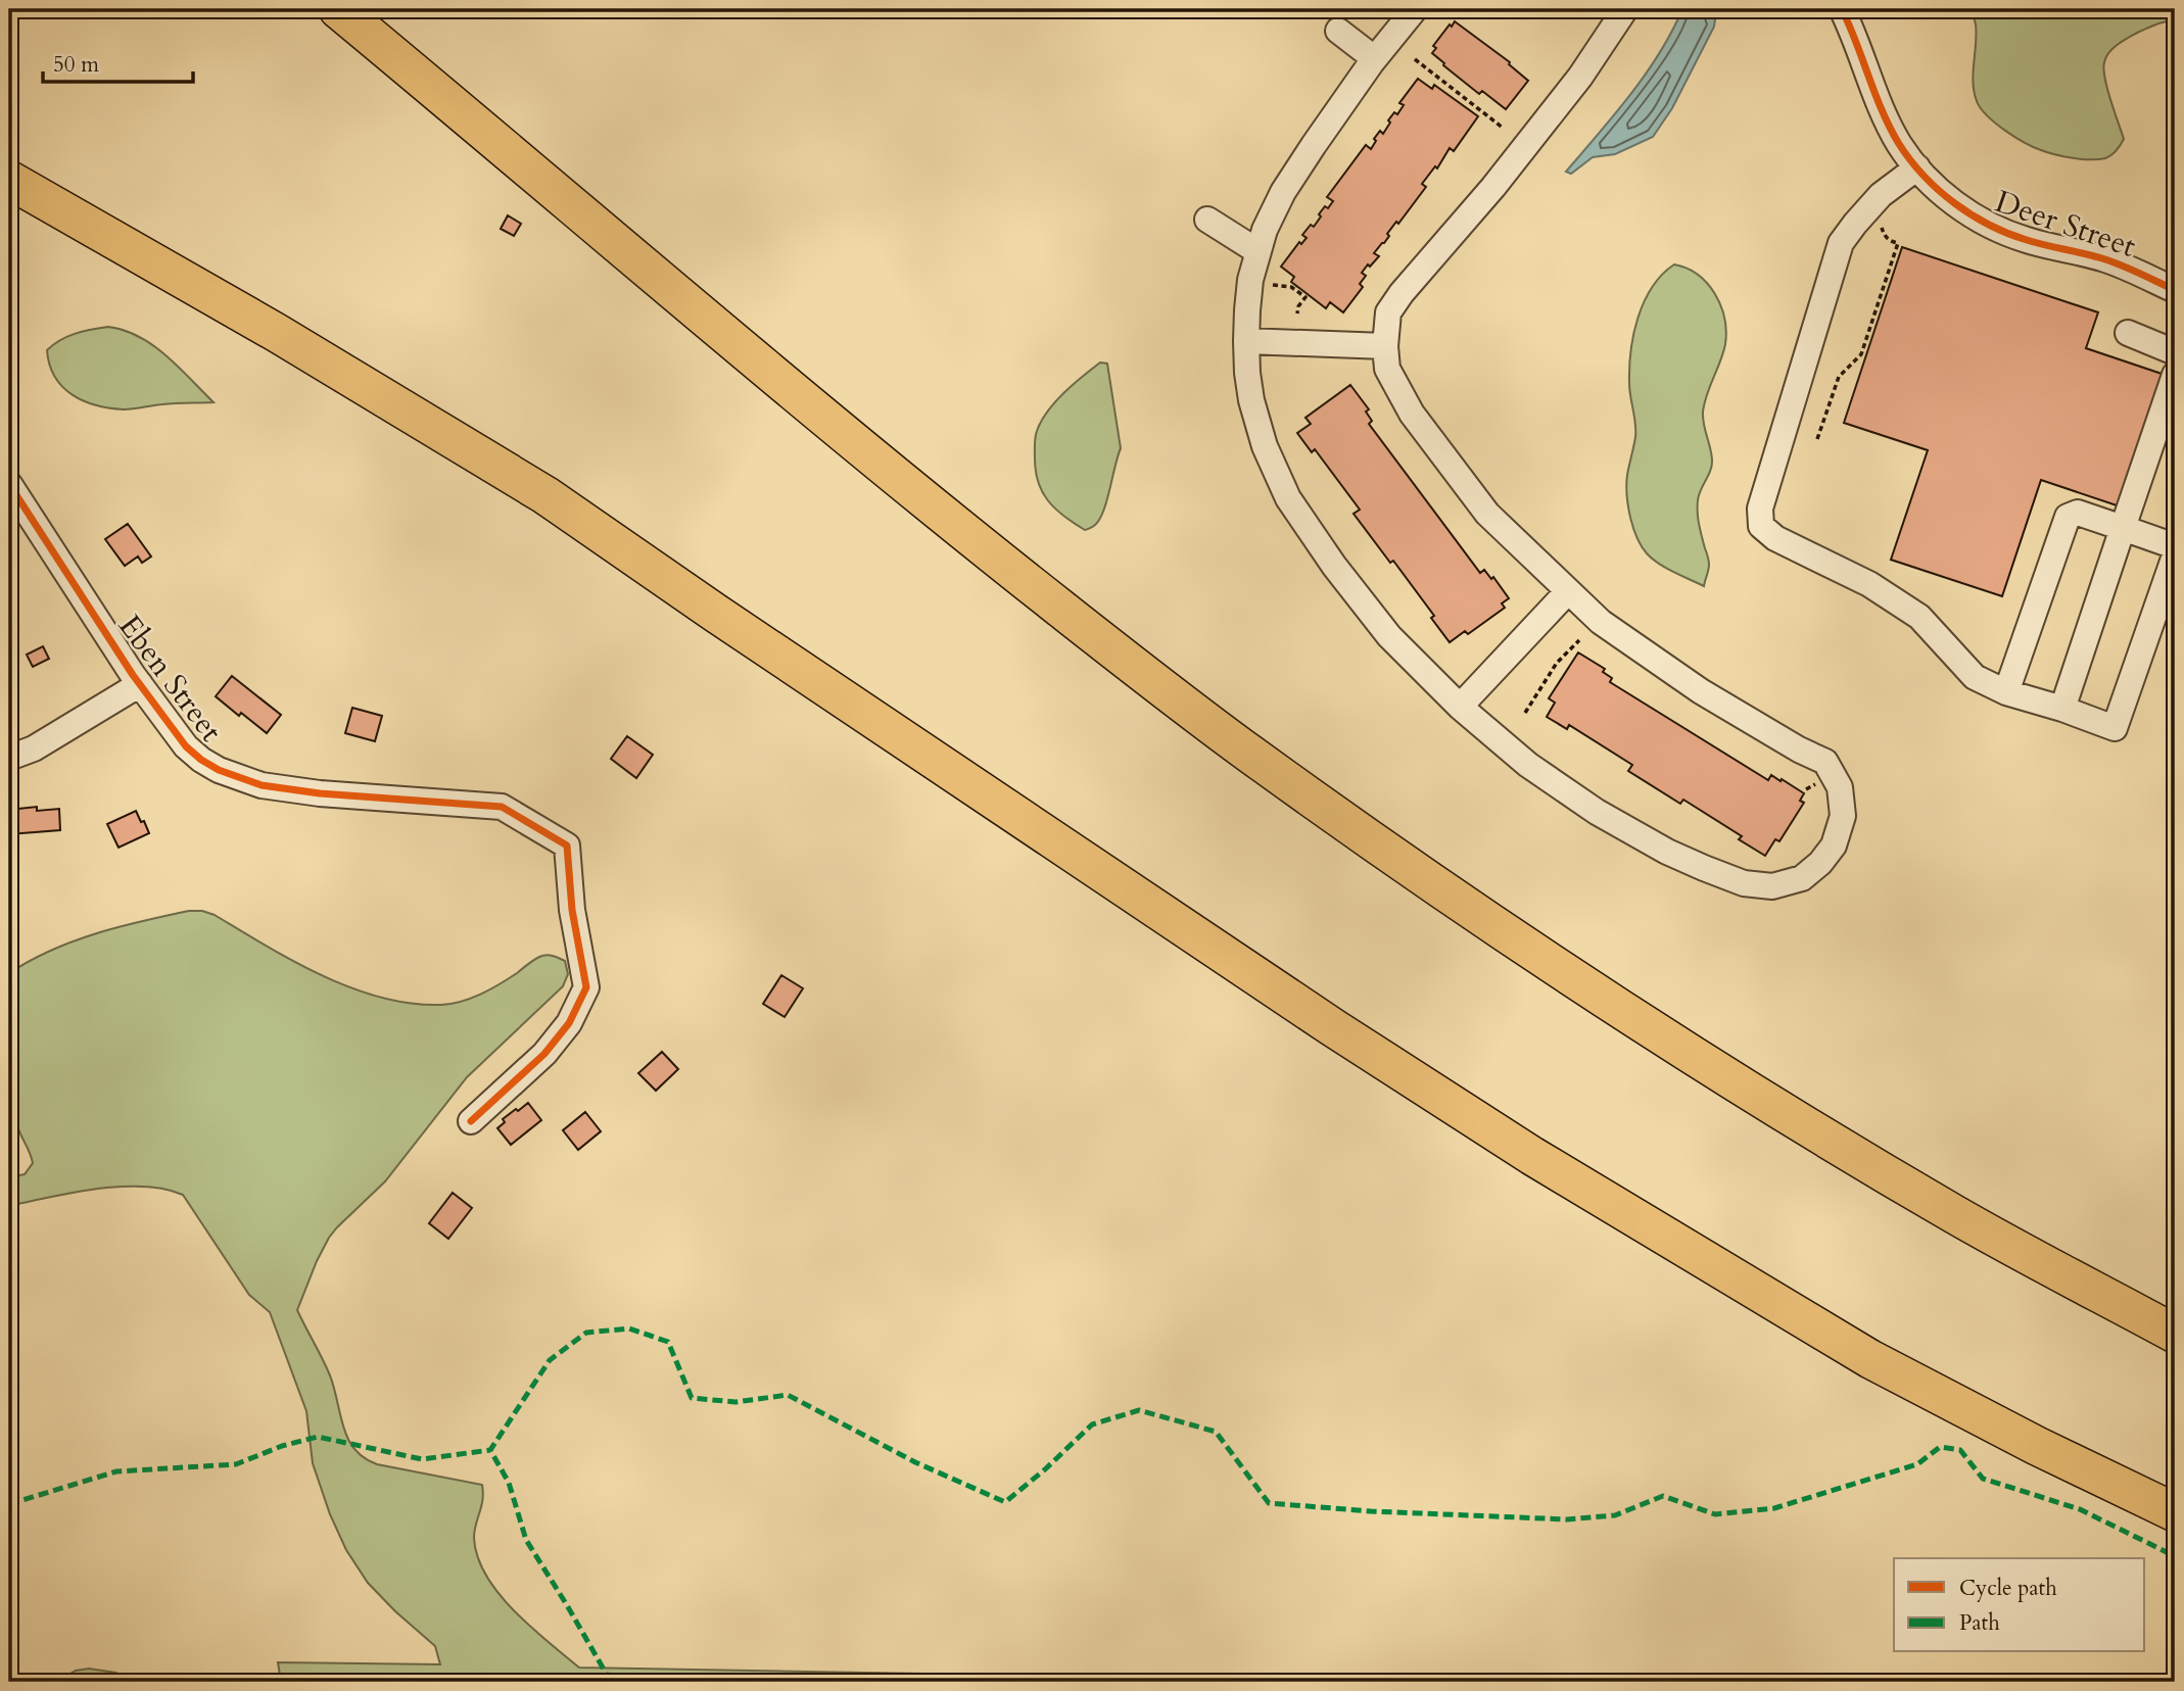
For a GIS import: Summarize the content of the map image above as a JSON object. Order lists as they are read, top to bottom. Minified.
{"streets":{"street":["Deer Street","Eben Street"]},"legend":["Cycle path","Path"],"scale_bar":"50 m"}
